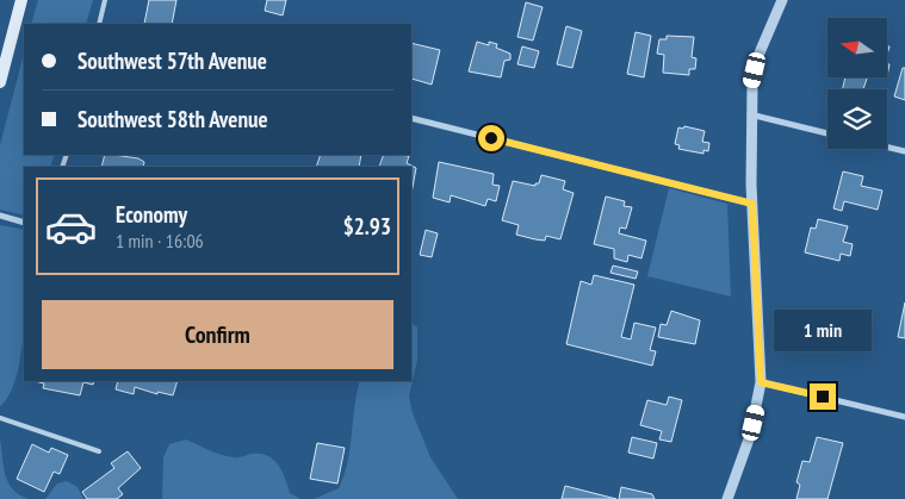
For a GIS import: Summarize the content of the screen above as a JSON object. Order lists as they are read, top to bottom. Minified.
{"north":"left","page":{"banner":["Southwest 57th Avenue","Southwest 58th Avenue"],"list":[{"name":"Economy","note":"1 min · 16:06","value":"$2.93"}],"buttons":"Confirm","bubble":"1 min"}}
